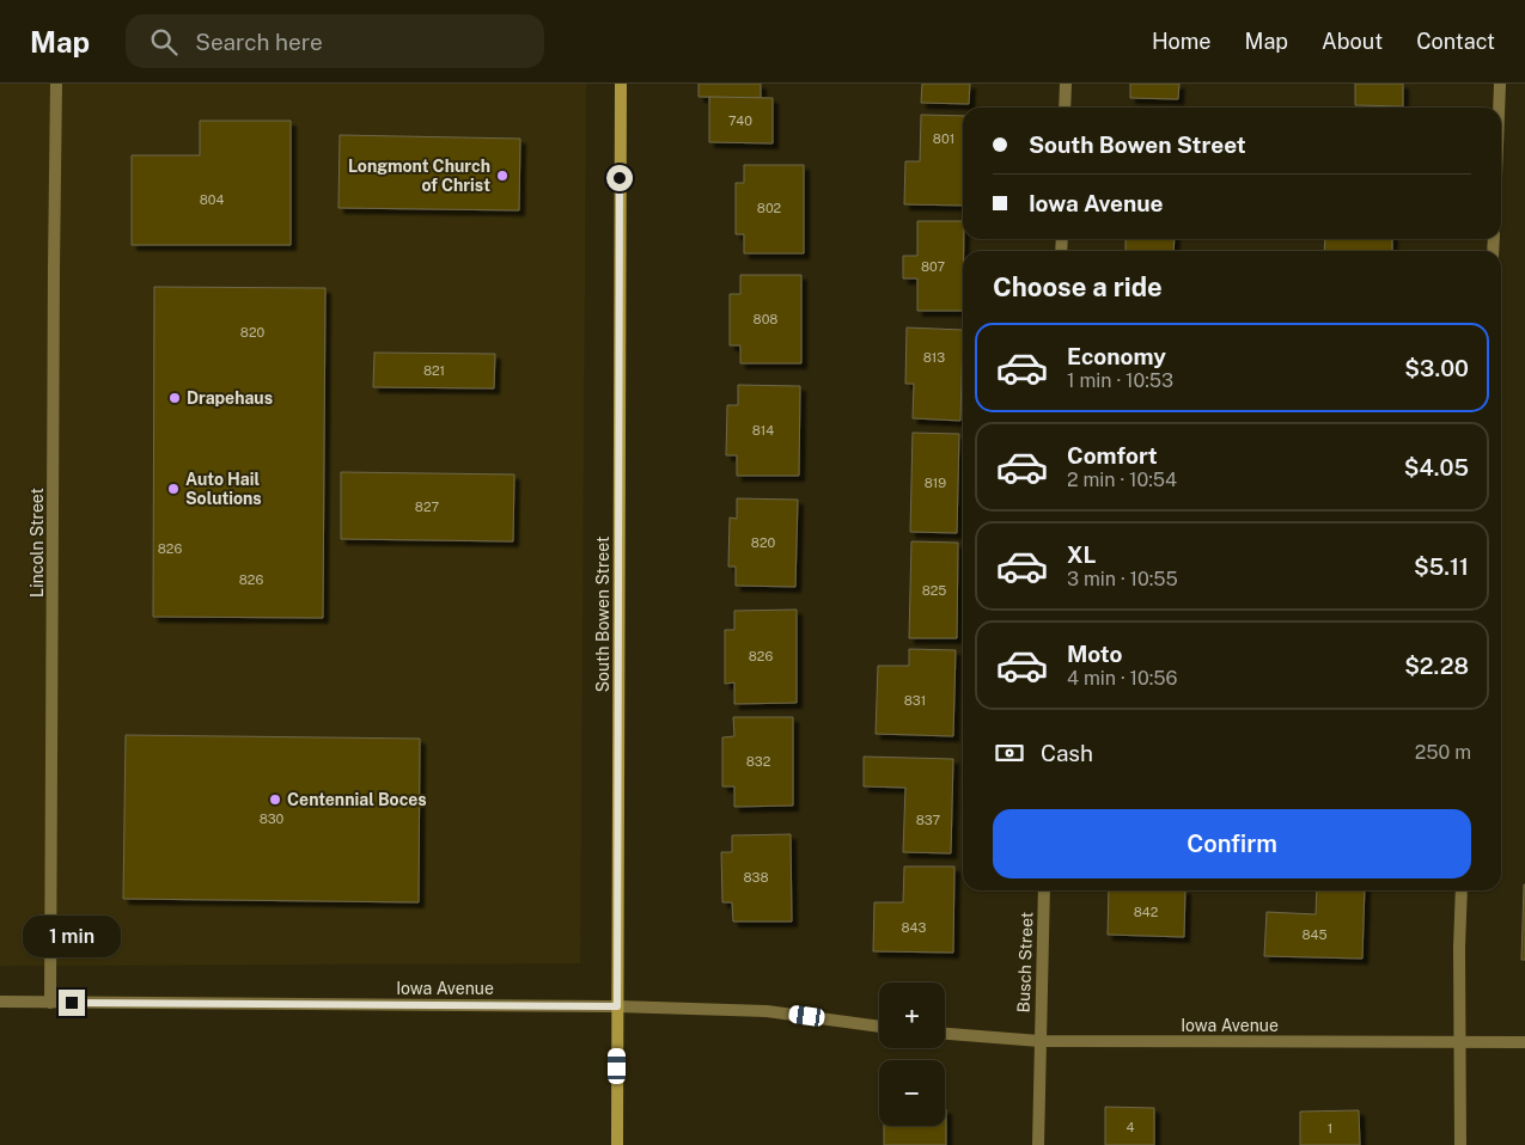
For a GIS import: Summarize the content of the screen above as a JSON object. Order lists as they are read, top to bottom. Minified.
{"streets":{"street":["Lincoln Street","South Bowen Street","Busch Street","Iowa Avenue"]},"crossings":[["Lincoln Street","Iowa Avenue"],["South Bowen Street","Iowa Avenue"],["Busch Street","Iowa Avenue"]],"places":["Longmont Church of Christ","Drapehaus","Auto Hail Solutions","Centennial Boces"],"house_numbers":["740","801","804","802","807","808","820","813","821","814","819","827","820","826","826","825","826","831","832","830","837","838","842","843","845","4","1"],"page":{"header":"Map","search":"Search here","nav":["Home","Map","About","Contact"],"banner":["South Bowen Street","Iowa Avenue"],"heading":"Choose a ride","list":[{"name":"Economy","note":"1 min · 10:53","value":"$3.00"},{"name":"Comfort","note":"2 min · 10:54","value":"$4.05"},{"name":"XL","note":"3 min · 10:55","value":"$5.11"},{"name":"Moto","note":"4 min · 10:56","value":"$2.28"}],"pay":["Cash","250 m"],"buttons":"Confirm","bubble":"1 min","map_buttons":["+","−"]}}
